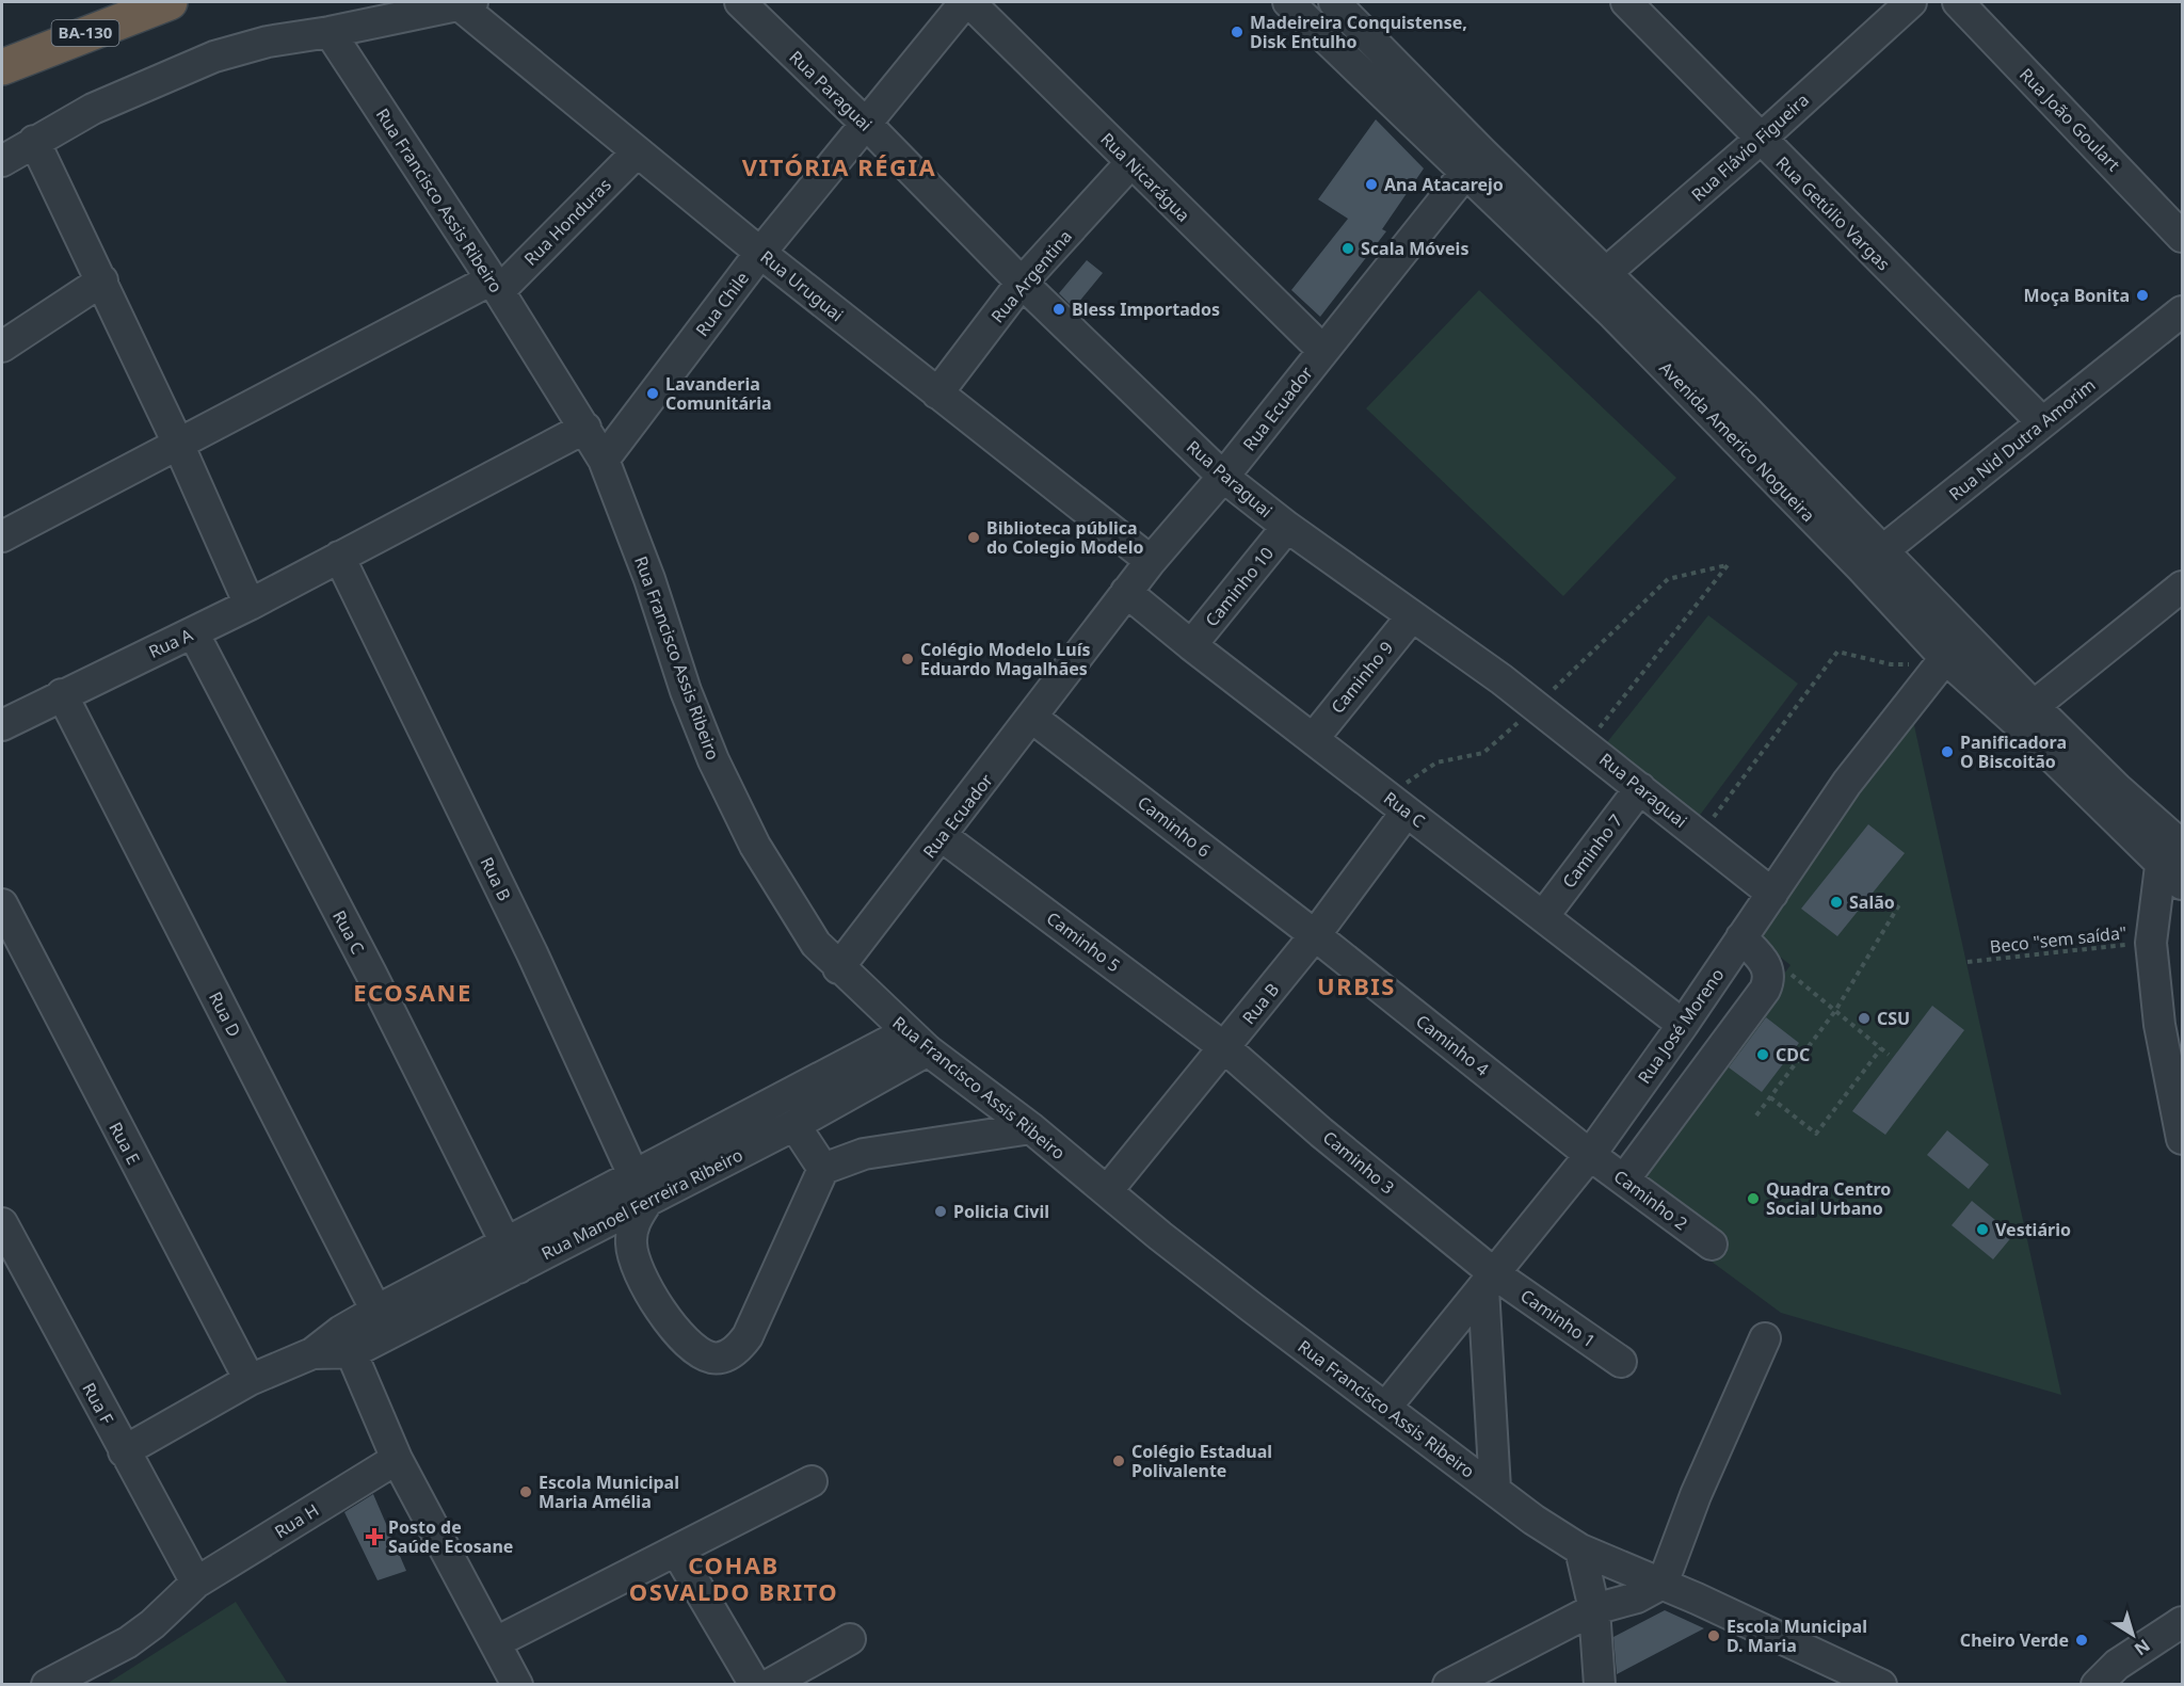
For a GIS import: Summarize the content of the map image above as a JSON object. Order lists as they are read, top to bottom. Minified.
{"streets":{"highway":["BA-130"],"street":["Rua Paraguai","Rua João Goulart","Rua Flávio Figueira","Rua Nicarágua","Rua Francisco Assis Ribeiro","Rua Getúlio Vargas","Rua Honduras","Rua Argentina","Rua Uruguai","Rua Chile","Rua Ecuador","Rua Nid Dutra Amorim","Avenida Americo Nogueira","Caminho 10","Rua A","Caminho 9","Rua C","Caminho 6","Caminho 7","Rua B","Caminho 5","Rua D","Rua José Moreno","Caminho 4","Rua E","Caminho 3","Caminho 2","Rua Manoel Ferreira Ribeiro","Caminho 1","Rua F","Rua H"],"path":["Beco \"sem saída\""]},"crossings":[["Rua Paraguai","Rua Argentina"],["Rua Paraguai","Rua Chile"],["Rua Paraguai","Rua Ecuador"],["Rua Paraguai","Caminho 10"],["Rua Paraguai","Caminho 9"],["Rua Paraguai","Caminho 7"],["Rua Paraguai","Rua José Moreno"],["Rua Flávio Figueira","Rua Getúlio Vargas"],["Rua Flávio Figueira","Avenida Americo Nogueira"],["Rua Nicarágua","Rua Argentina"],["Rua Nicarágua","Rua Chile"],["Rua Nicarágua","Rua Ecuador"],["Rua Francisco Assis Ribeiro","Rua Honduras"],["Rua Francisco Assis Ribeiro","Rua Chile"],["Rua Francisco Assis Ribeiro","Rua Ecuador"],["Rua Francisco Assis Ribeiro","Rua B"],["Rua Francisco Assis Ribeiro","Rua José Moreno"],["Rua Francisco Assis Ribeiro","Rua Manoel Ferreira Ribeiro"],["Rua Getúlio Vargas","Rua Nid Dutra Amorim"],["Rua Honduras","Rua Uruguai"],["Rua Argentina","Rua Uruguai"],["Rua Uruguai","Rua Chile"],["Rua Uruguai","Rua Ecuador"],["Rua Ecuador","Avenida Americo Nogueira"],["Rua Ecuador","Rua C"],["Rua Ecuador","Caminho 6"],["Rua Ecuador","Caminho 5"],["Rua Nid Dutra Amorim","Avenida Americo Nogueira"],["Avenida Americo Nogueira","Rua José Moreno"],["Caminho 10","Rua C"],["Rua A","Rua C"],["Rua A","Rua B"],["Rua A","Rua D"],["Caminho 9","Rua C"],["Rua C","Caminho 7"],["Rua C","Rua B"],["Rua C","Rua José Moreno"],["Rua C","Rua Manoel Ferreira Ribeiro"],["Caminho 6","Rua B"],["Caminho 6","Caminho 4"],["Rua B","Caminho 5"],["Rua B","Caminho 4"],["Rua B","Caminho 3"],["Rua B","Rua Manoel Ferreira Ribeiro"],["Caminho 5","Caminho 3"],["Rua D","Rua Manoel Ferreira Ribeiro"],["Rua José Moreno","Caminho 4"],["Rua José Moreno","Caminho 3"],["Rua José Moreno","Caminho 2"],["Rua José Moreno","Caminho 1"],["Caminho 4","Caminho 2"],["Rua E","Rua Manoel Ferreira Ribeiro"],["Caminho 3","Caminho 1"],["Rua Manoel Ferreira Ribeiro","Rua F"],["Rua F","Rua H"]],"districts":["VITÓRIA RÉGIA","URBIS","ECOSANE","COHAB OSVALDO BRITO"],"places":{"other":["Madeireira Conquistense, Disk Entulho","Ana Atacarejo","Scala Móveis","Moça Bonita","Bless Importados","Lavanderia Comunitária","Biblioteca pública do Colegio Modelo","Colégio Modelo Luís Eduardo Magalhães","Panificadora O Biscoitão","Salão","CSU","CDC","Quadra Centro Social Urbano","Policia Civil","Vestiário","Colégio Estadual Polivalente","Escola Municipal Maria Amélia","Escola Municipal D. Maria","Cheiro Verde"],"health":["Posto de Saúde Ecosane"]},"north":"bottom right"}
